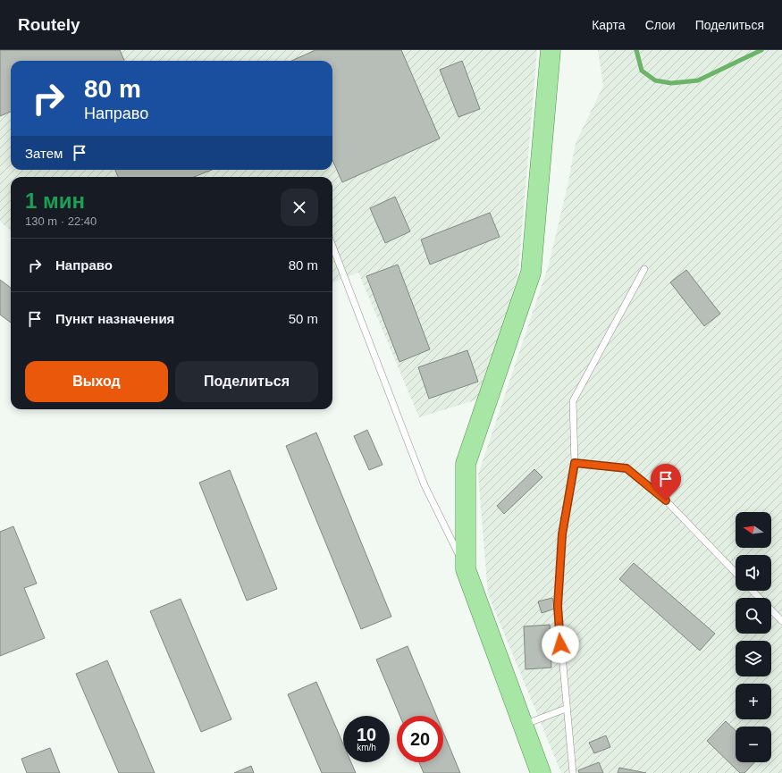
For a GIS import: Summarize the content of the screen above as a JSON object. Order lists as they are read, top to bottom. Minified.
{"north":"left","page":{"header":"Routely","nav":["Карта","Слои","Поделиться"],"turn":["80 m","Направо"],"then":"Затем","heading":["1 мин","130 m · 22:40"],"list":[{"name":"Направо","value":"80 m"},{"name":"Пункт назначения","value":"50 m"}],"buttons":["Выход","Поделиться"],"map_buttons":["+","−"],"speed":"10 km/h","limit":"20"}}
